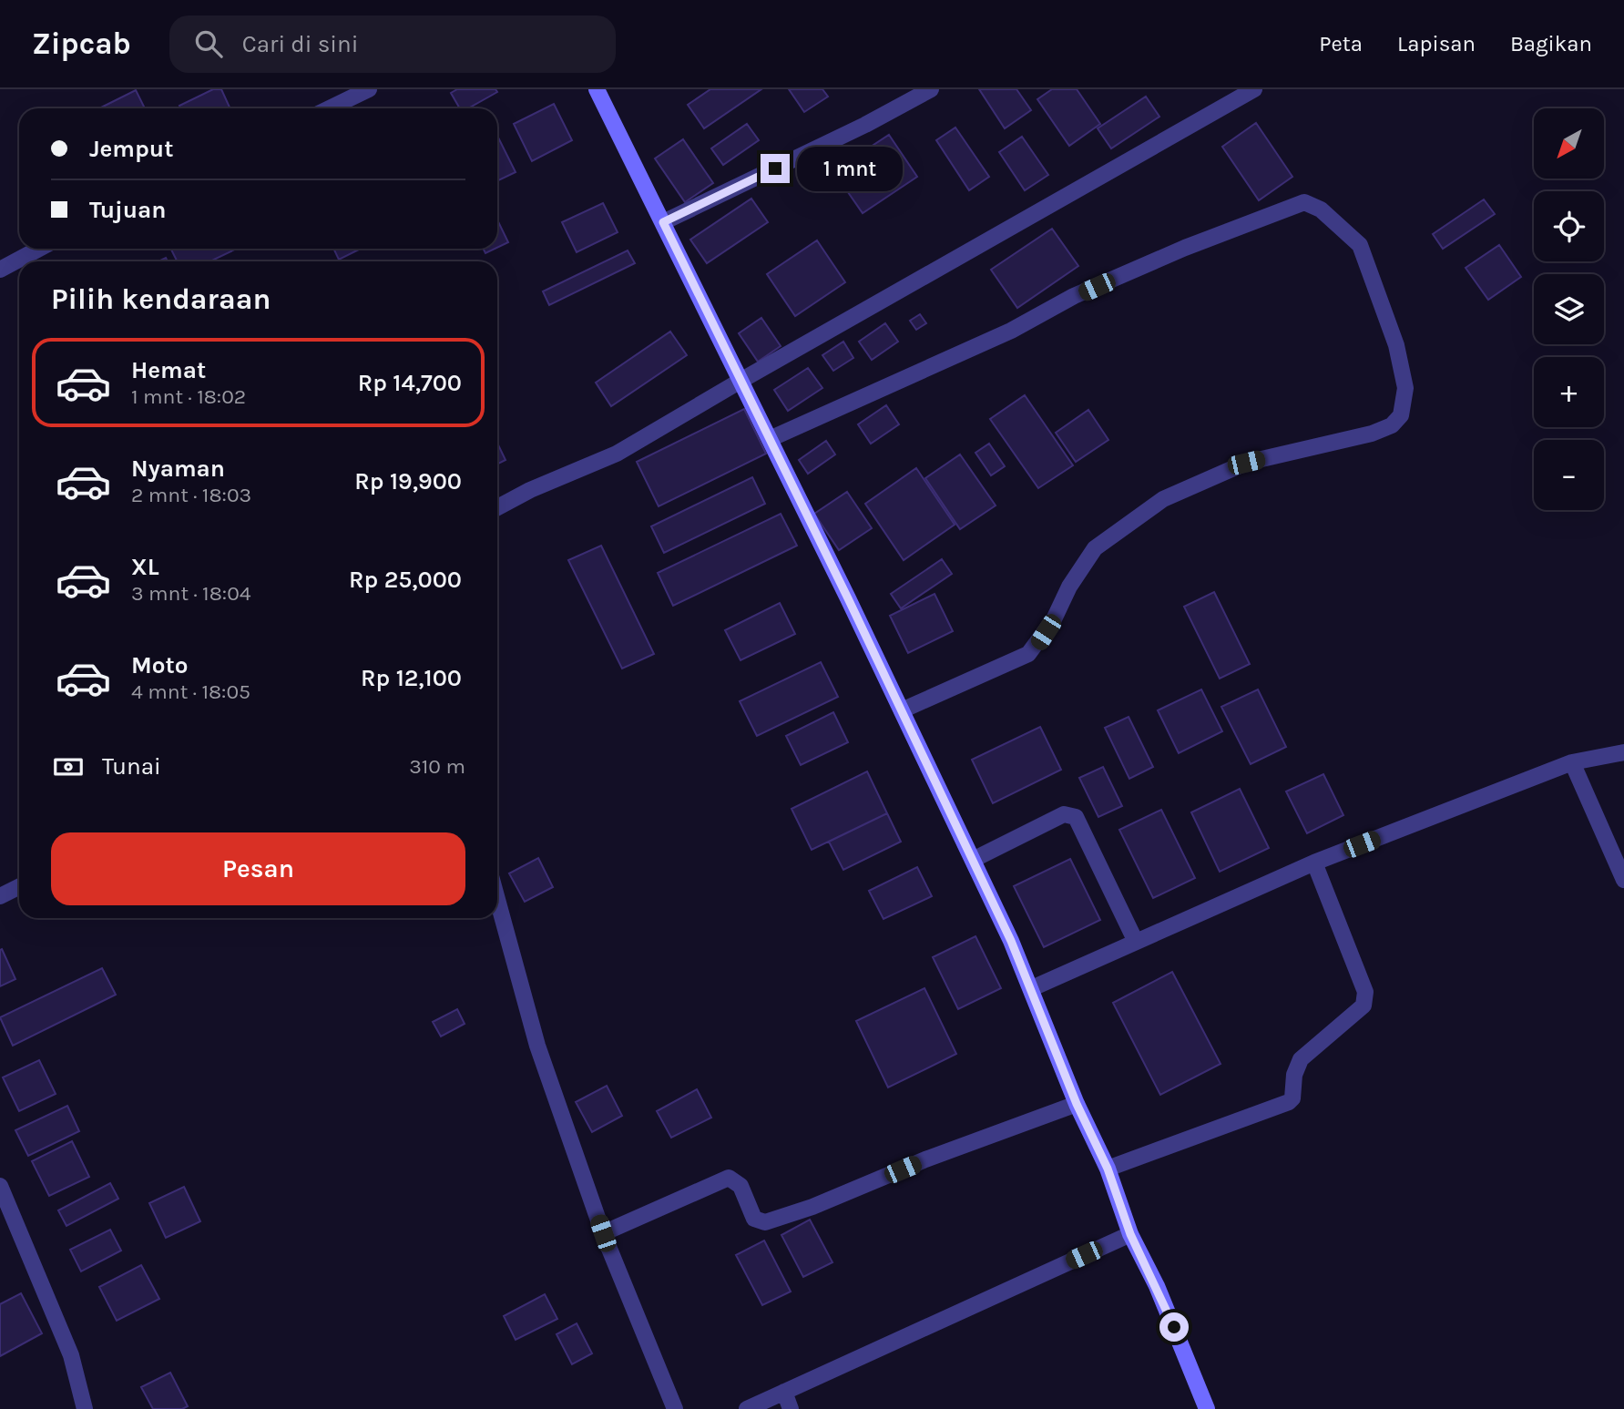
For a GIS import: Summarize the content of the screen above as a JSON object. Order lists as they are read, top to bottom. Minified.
{"north":"bottom left","page":{"header":"Zipcab","search":"Cari di sini","nav":["Peta","Lapisan","Bagikan"],"map_buttons":["+","−"],"banner":["Jemput","Tujuan"],"bubble":"1 mnt","heading":"Pilih kendaraan","list":[{"name":"Hemat","note":"1 mnt · 18:02","value":"Rp 14,700"},{"name":"Nyaman","note":"2 mnt · 18:03","value":"Rp 19,900"},{"name":"XL","note":"3 mnt · 18:04","value":"Rp 25,000"},{"name":"Moto","note":"4 mnt · 18:05","value":"Rp 12,100"}],"pay":["Tunai","310 m"],"buttons":"Pesan"}}
